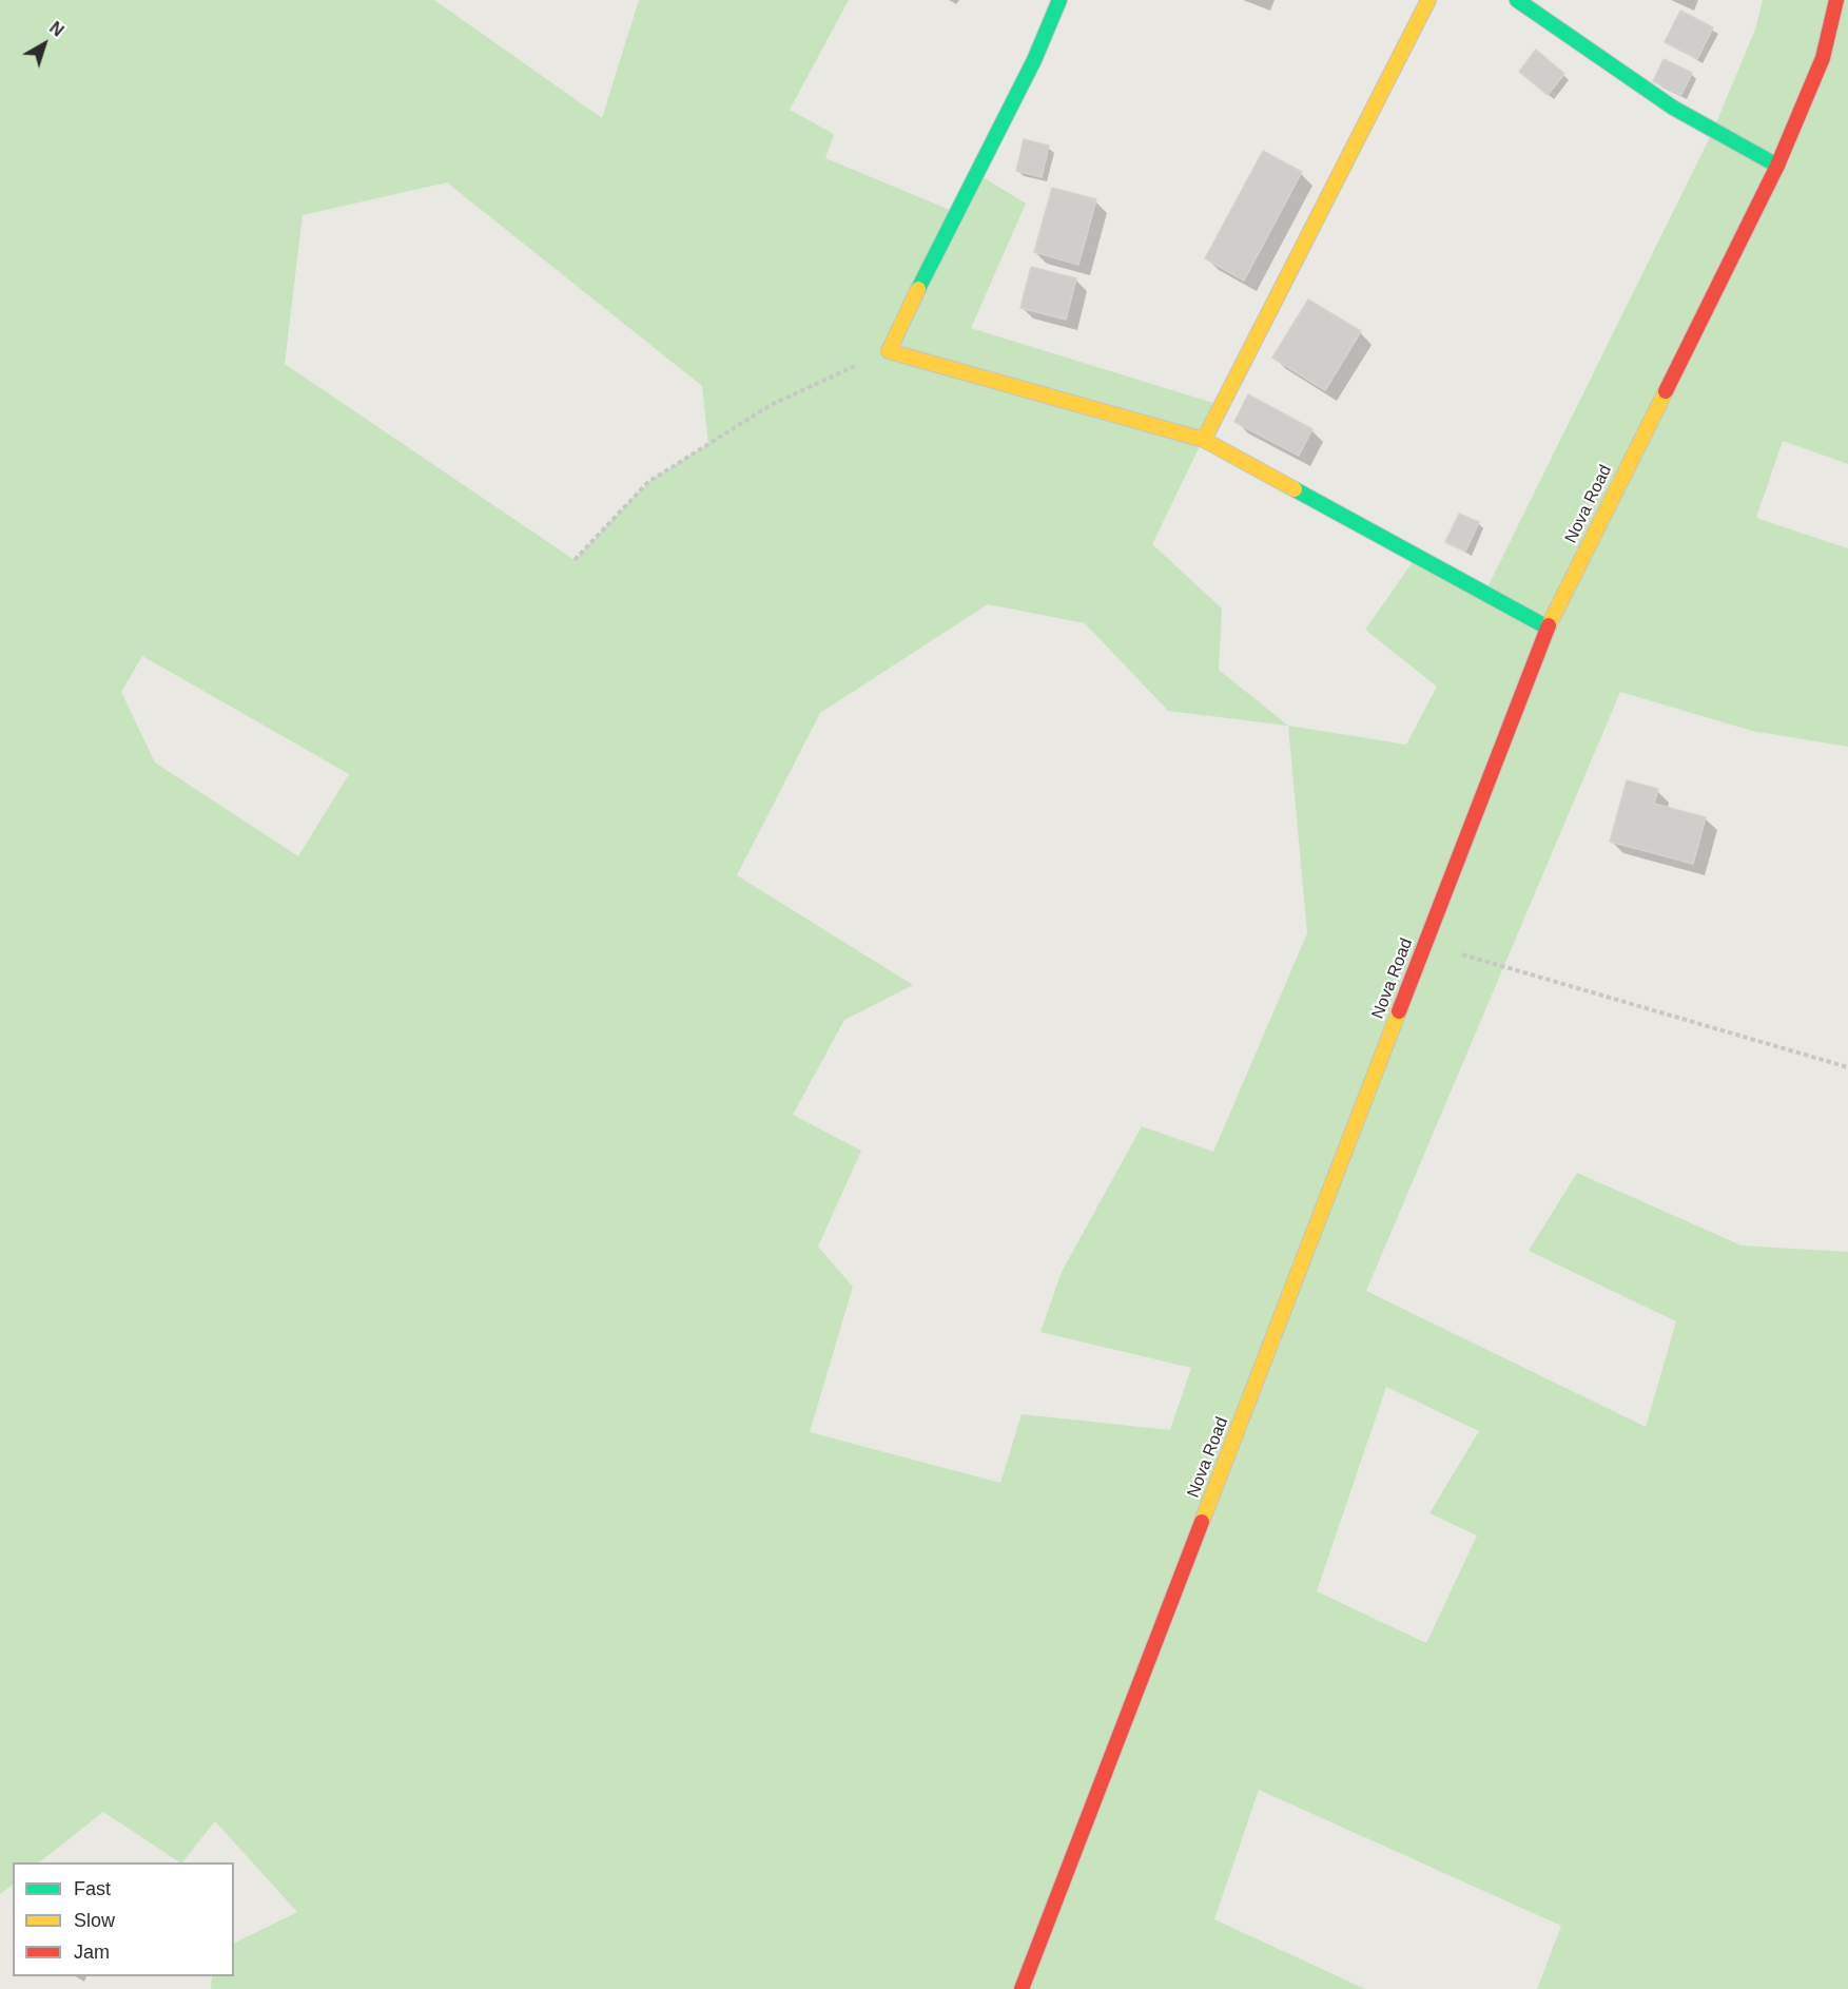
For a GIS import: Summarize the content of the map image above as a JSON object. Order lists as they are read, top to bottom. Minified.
{"streets":{"street":["Nova Road"]},"legend":["Fast","Slow","Jam"],"north":"top right"}
